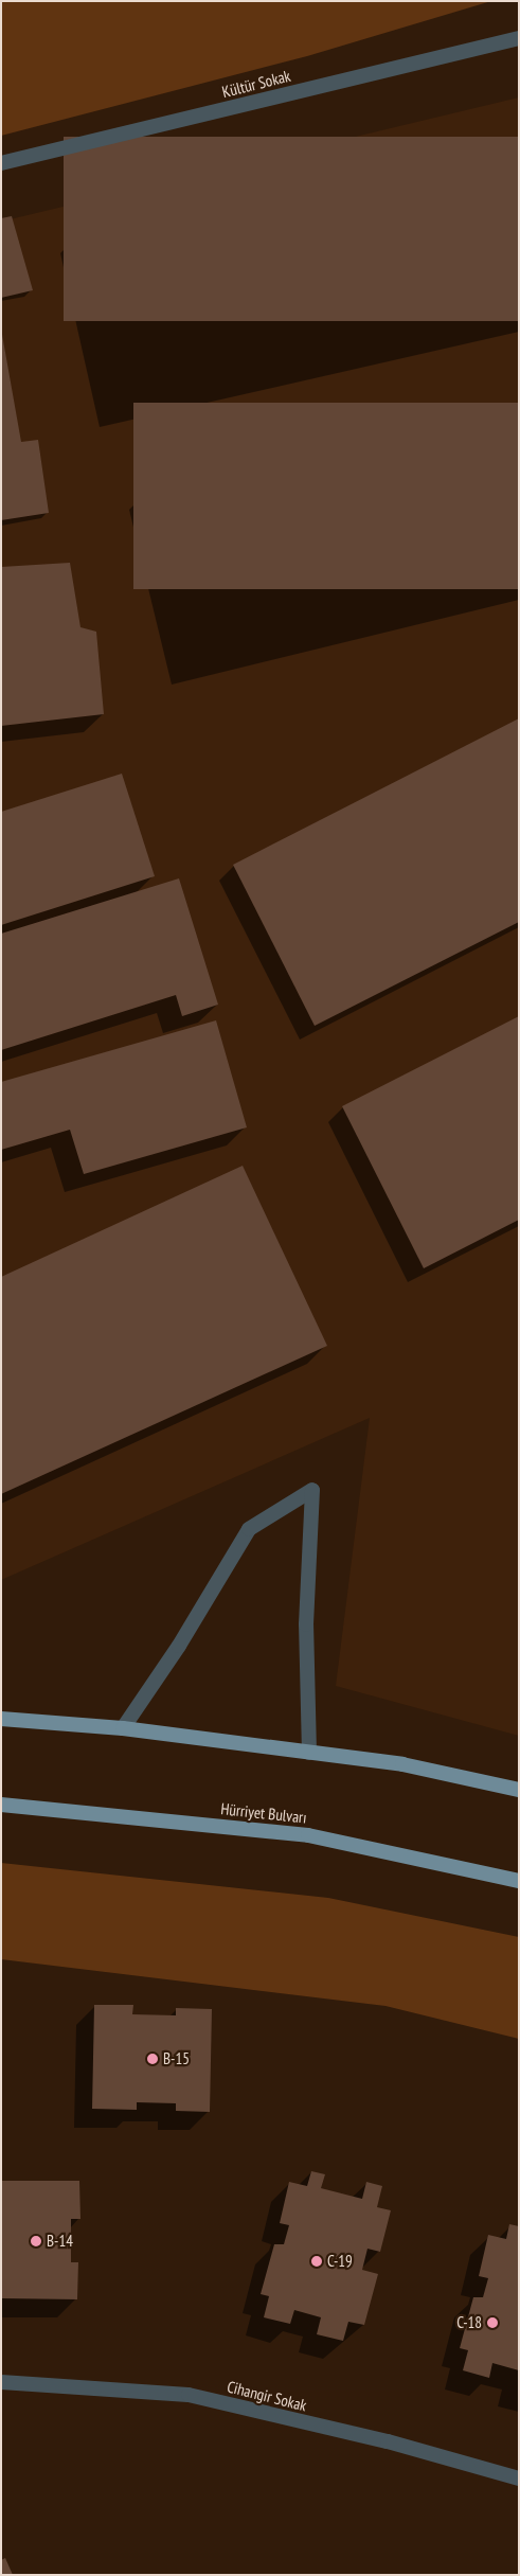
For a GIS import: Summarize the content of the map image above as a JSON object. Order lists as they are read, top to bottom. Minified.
{"streets":{"main road":["Hürriyet Bulvarı"],"street":["Kültür Sokak","Cihangir Sokak"]},"places":["B-15","B-14","C-19","C-18"]}
